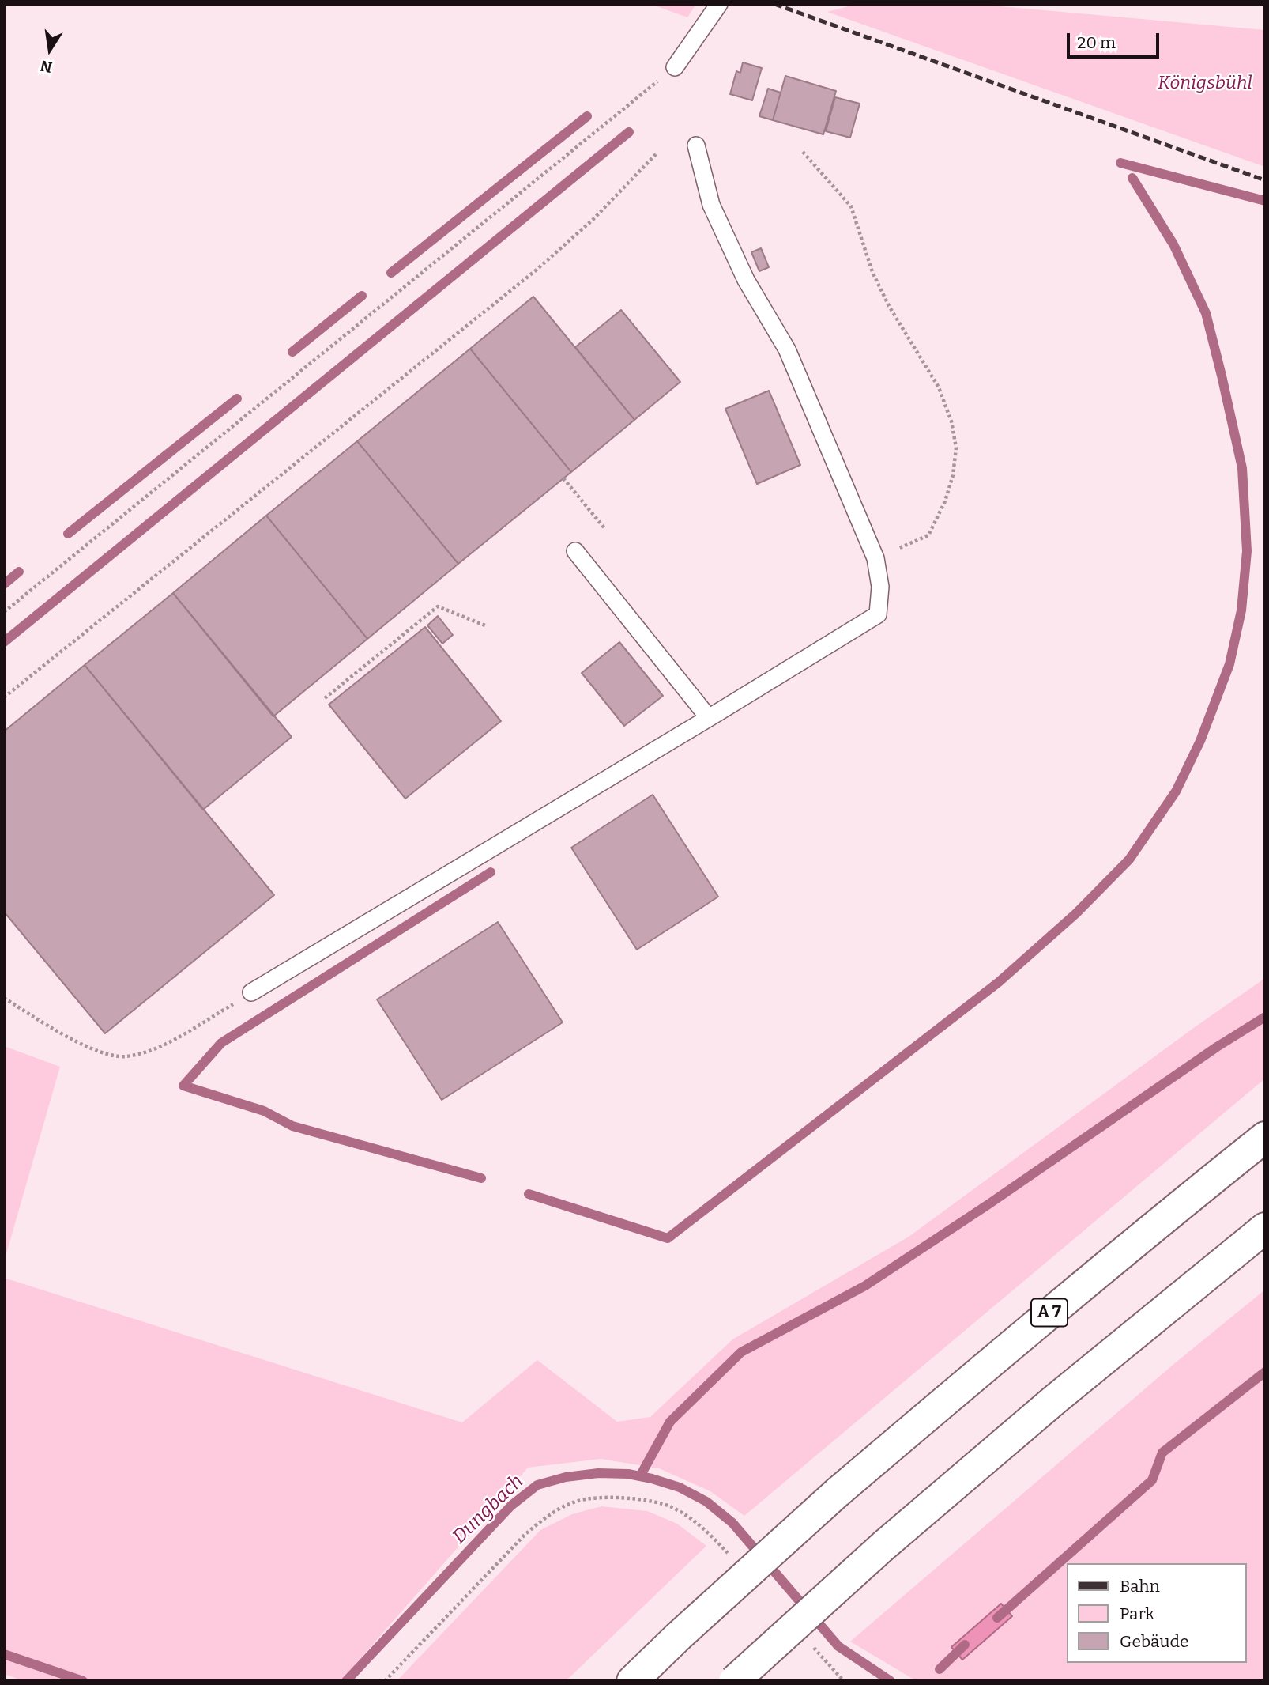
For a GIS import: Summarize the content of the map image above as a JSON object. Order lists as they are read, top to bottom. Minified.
{"streets":{"highway":["A 7"]},"water":["Dungbach"],"parks":["Königsbühl"],"legend":["Bahn","Park","Gebäude"],"scale_bar":"20 m","north":"bottom"}
